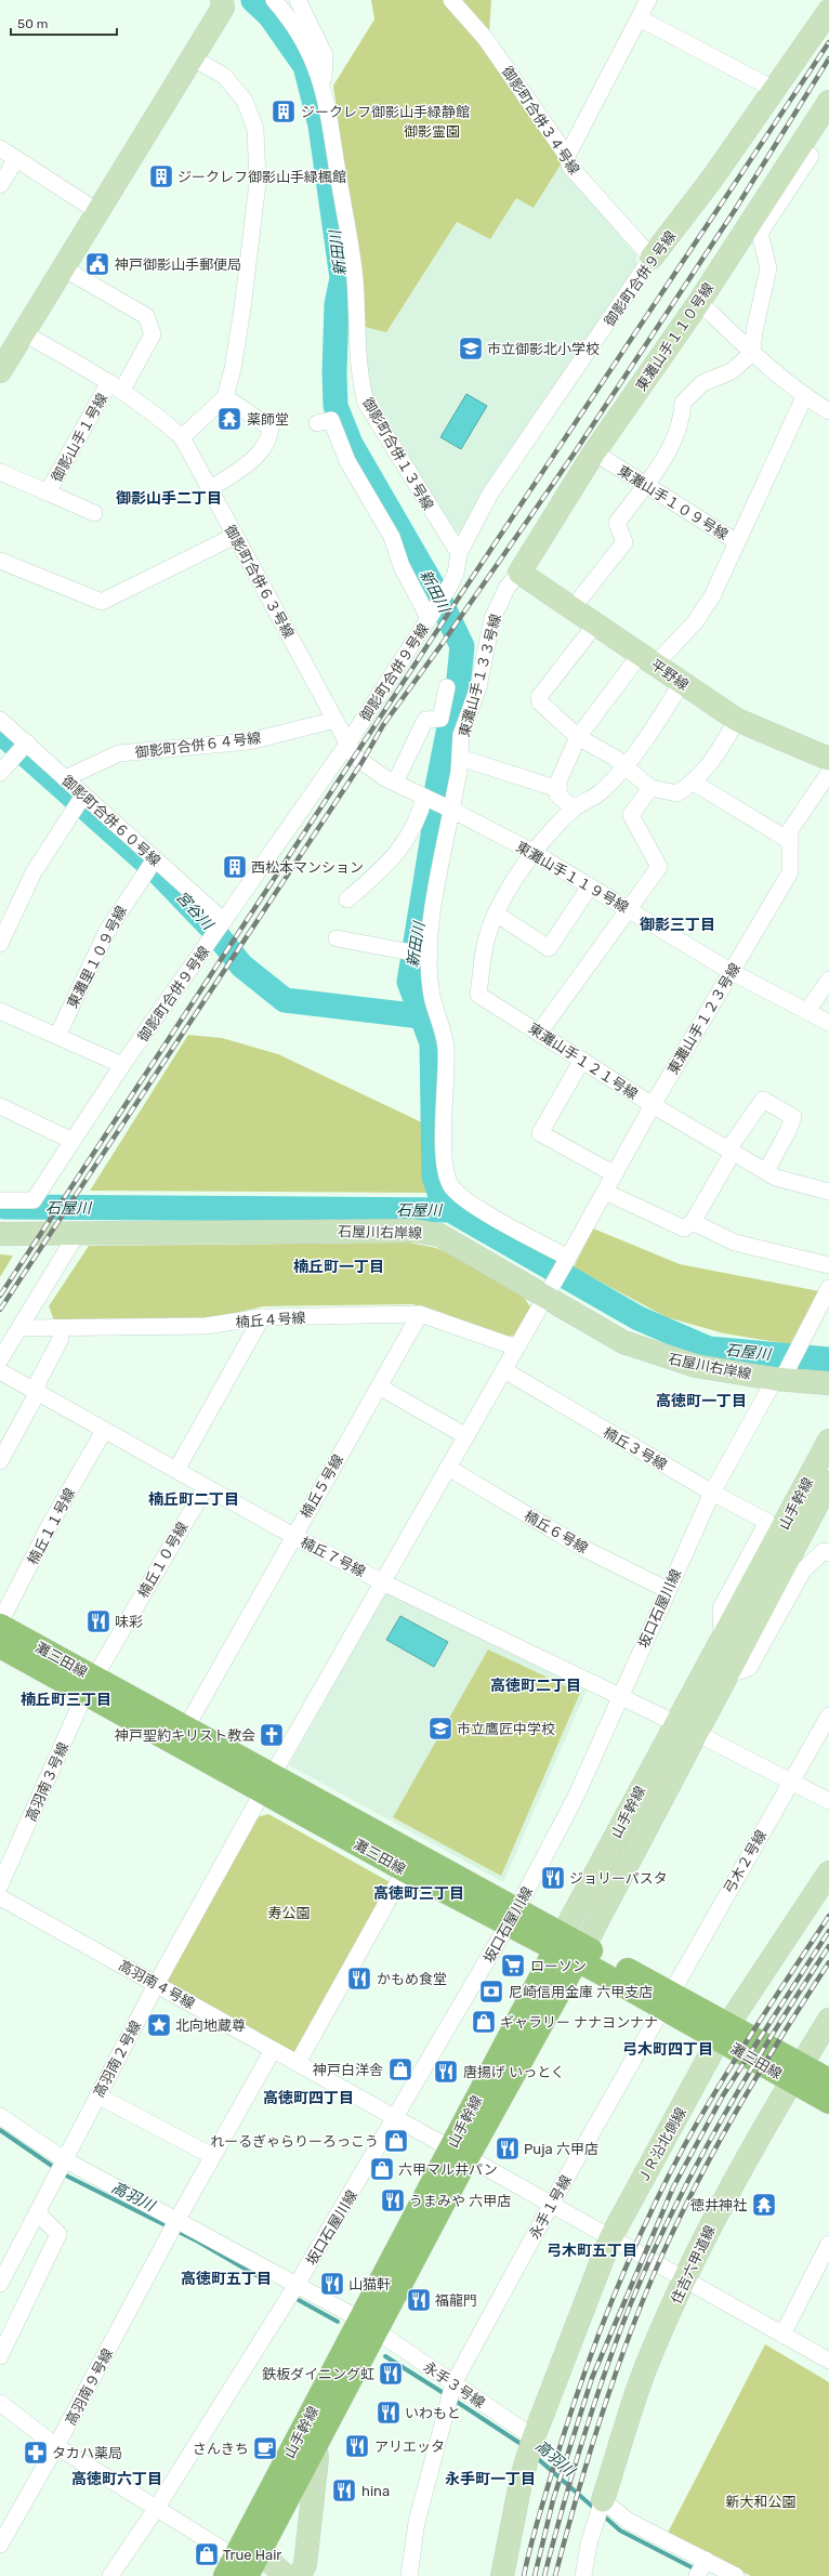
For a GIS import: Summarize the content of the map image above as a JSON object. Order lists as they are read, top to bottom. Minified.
{"streets":{"main road":["山手幹線","灘三田線"],"street":["御影町合併３４号線","御影町合併９号線","東灘山手１１０号線","御影山手１号線","御影町合併１３号線","東灘山手１０９号線","御影町合併６３号線","平野線","東灘山手１３３号線","御影町合併６４号線","御影町合併６０号線","東灘山手１１９号線","東灘里１０９号線","東灘山手１２３号線","東灘山手１２１号線","石屋川右岸線","楠丘４号線","楠丘３号線","楠丘５号線","楠丘１１号線","楠丘６号線","楠丘７号線","楠丘１０号線","坂口石屋川線","高羽南３号線","弓木２号線","高羽南４号線","高羽南２号線","ＪＲ沿北側線","永手１号線","住吉六甲道線","永手３号線","高羽南９号線"]},"crossings":[["御影町合併３４号線","御影町合併９号線"],["御影町合併９号線","御影町合併１３号線"],["御影町合併９号線","御影町合併６３号線"],["御影町合併９号線","御影町合併６０号線"],["御影町合併９号線","東灘山手１１９号線"],["東灘山手１１０号線","東灘山手１０９号線"],["東灘山手１１０号線","平野線"],["東灘山手１１０号線","東灘山手１３３号線"],["御影山手１号線","御影町合併６３号線"],["東灘山手１０９号線","平野線"],["御影町合併６３号線","御影町合併６４号線"],["御影町合併６３号線","東灘山手１１９号線"],["平野線","東灘山手１３３号線"],["平野線","東灘山手１２１号線"],["東灘山手１３３号線","東灘山手１１９号線"],["東灘山手１３３号線","東灘山手１２３号線"],["御影町合併６４号線","御影町合併６０号線"],["御影町合併６０号線","東灘里１０９号線"],["東灘山手１１９号線","東灘山手１２３号線"],["東灘山手１１９号線","東灘山手１２１号線"],["東灘山手１２３号線","東灘山手１２１号線"],["東灘山手１２３号線","石屋川右岸線"],["東灘山手１２３号線","楠丘４号線"],["東灘山手１２３号線","楠丘３号線"],["東灘山手１２３号線","楠丘６号線"],["東灘山手１２３号線","高羽南２号線"],["石屋川右岸線","坂口石屋川線"],["楠丘４号線","楠丘５号線"],["楠丘３号線","山手幹線"],["楠丘３号線","坂口石屋川線"],["楠丘５号線","楠丘７号線"],["楠丘５号線","灘三田線"],["山手幹線","楠丘７号線"],["山手幹線","灘三田線"],["山手幹線","高羽南４号線"],["山手幹線","永手３号線"],["楠丘１１号線","楠丘７号線"],["楠丘６号線","坂口石屋川線"],["楠丘６号線","高羽南２号線"],["楠丘７号線","楠丘１０号線"],["楠丘７号線","坂口石屋川線"],["楠丘７号線","高羽南２号線"],["楠丘１０号線","灘三田線"],["楠丘１０号線","高羽南３号線"],["坂口石屋川線","灘三田線"],["坂口石屋川線","高羽南４号線"],["坂口石屋川線","永手３号線"],["灘三田線","高羽南３号線"],["灘三田線","弓木２号線"],["灘三田線","高羽南２号線"],["灘三田線","ＪＲ沿北側線"],["灘三田線","永手１号線"],["灘三田線","住吉六甲道線"],["弓木２号線","永手１号線"],["高羽南４号線","高羽南２号線"],["高羽南４号線","ＪＲ沿北側線"],["高羽南４号線","永手１号線"],["高羽南４号線","住吉六甲道線"],["高羽南４号線","高羽南９号線"],["高羽南２号線","永手３号線"],["ＪＲ沿北側線","永手３号線"],["永手１号線","永手３号線"],["永手３号線","高羽南９号線"]],"districts":["御影山手二丁目","御影三丁目","楠丘町一丁目","高徳町一丁目","楠丘町二丁目","高徳町二丁目","楠丘町三丁目","高徳町三丁目","弓木町四丁目","高徳町四丁目","弓木町五丁目","高徳町五丁目","高徳町六丁目","永手町一丁目"],"water":["新田川","宮谷川","石屋川","高羽川"],"parks":["御影霊園","寿公園","新大和公園"],"places":{"building":["ジークレフ御影山手緑静館","ジークレフ御影山手緑楓館","西松本マンション"],"public building":["神戸御影山手郵便局"],"school or university":["市立御影北小学校","市立鷹匠中学校"],"temple":["薬師堂","徳井神社"],"restaurant":["味彩","ジョリーパスタ","かもめ食堂","唐揚げ いっとく","Puja 六甲店","うまみや 六甲店","山猫軒","福龍門","鉄板ダイニング虹","いわもと","アリエッタ","hina"],"church":["神戸聖約キリスト教会"],"supermarket":["ローソン"],"bank":["尼崎信用金庫 六甲支店"],"shop":["ギャラリー ナナヨンナナ","神戸白洋舎","れーるぎゃらりーろっこう","六甲マル井パン","True Hair"],"place":["北向地蔵尊"],"cafe":["さんきち"],"pharmacy":["タカハ薬局"]},"scale_bar":"50 m"}
